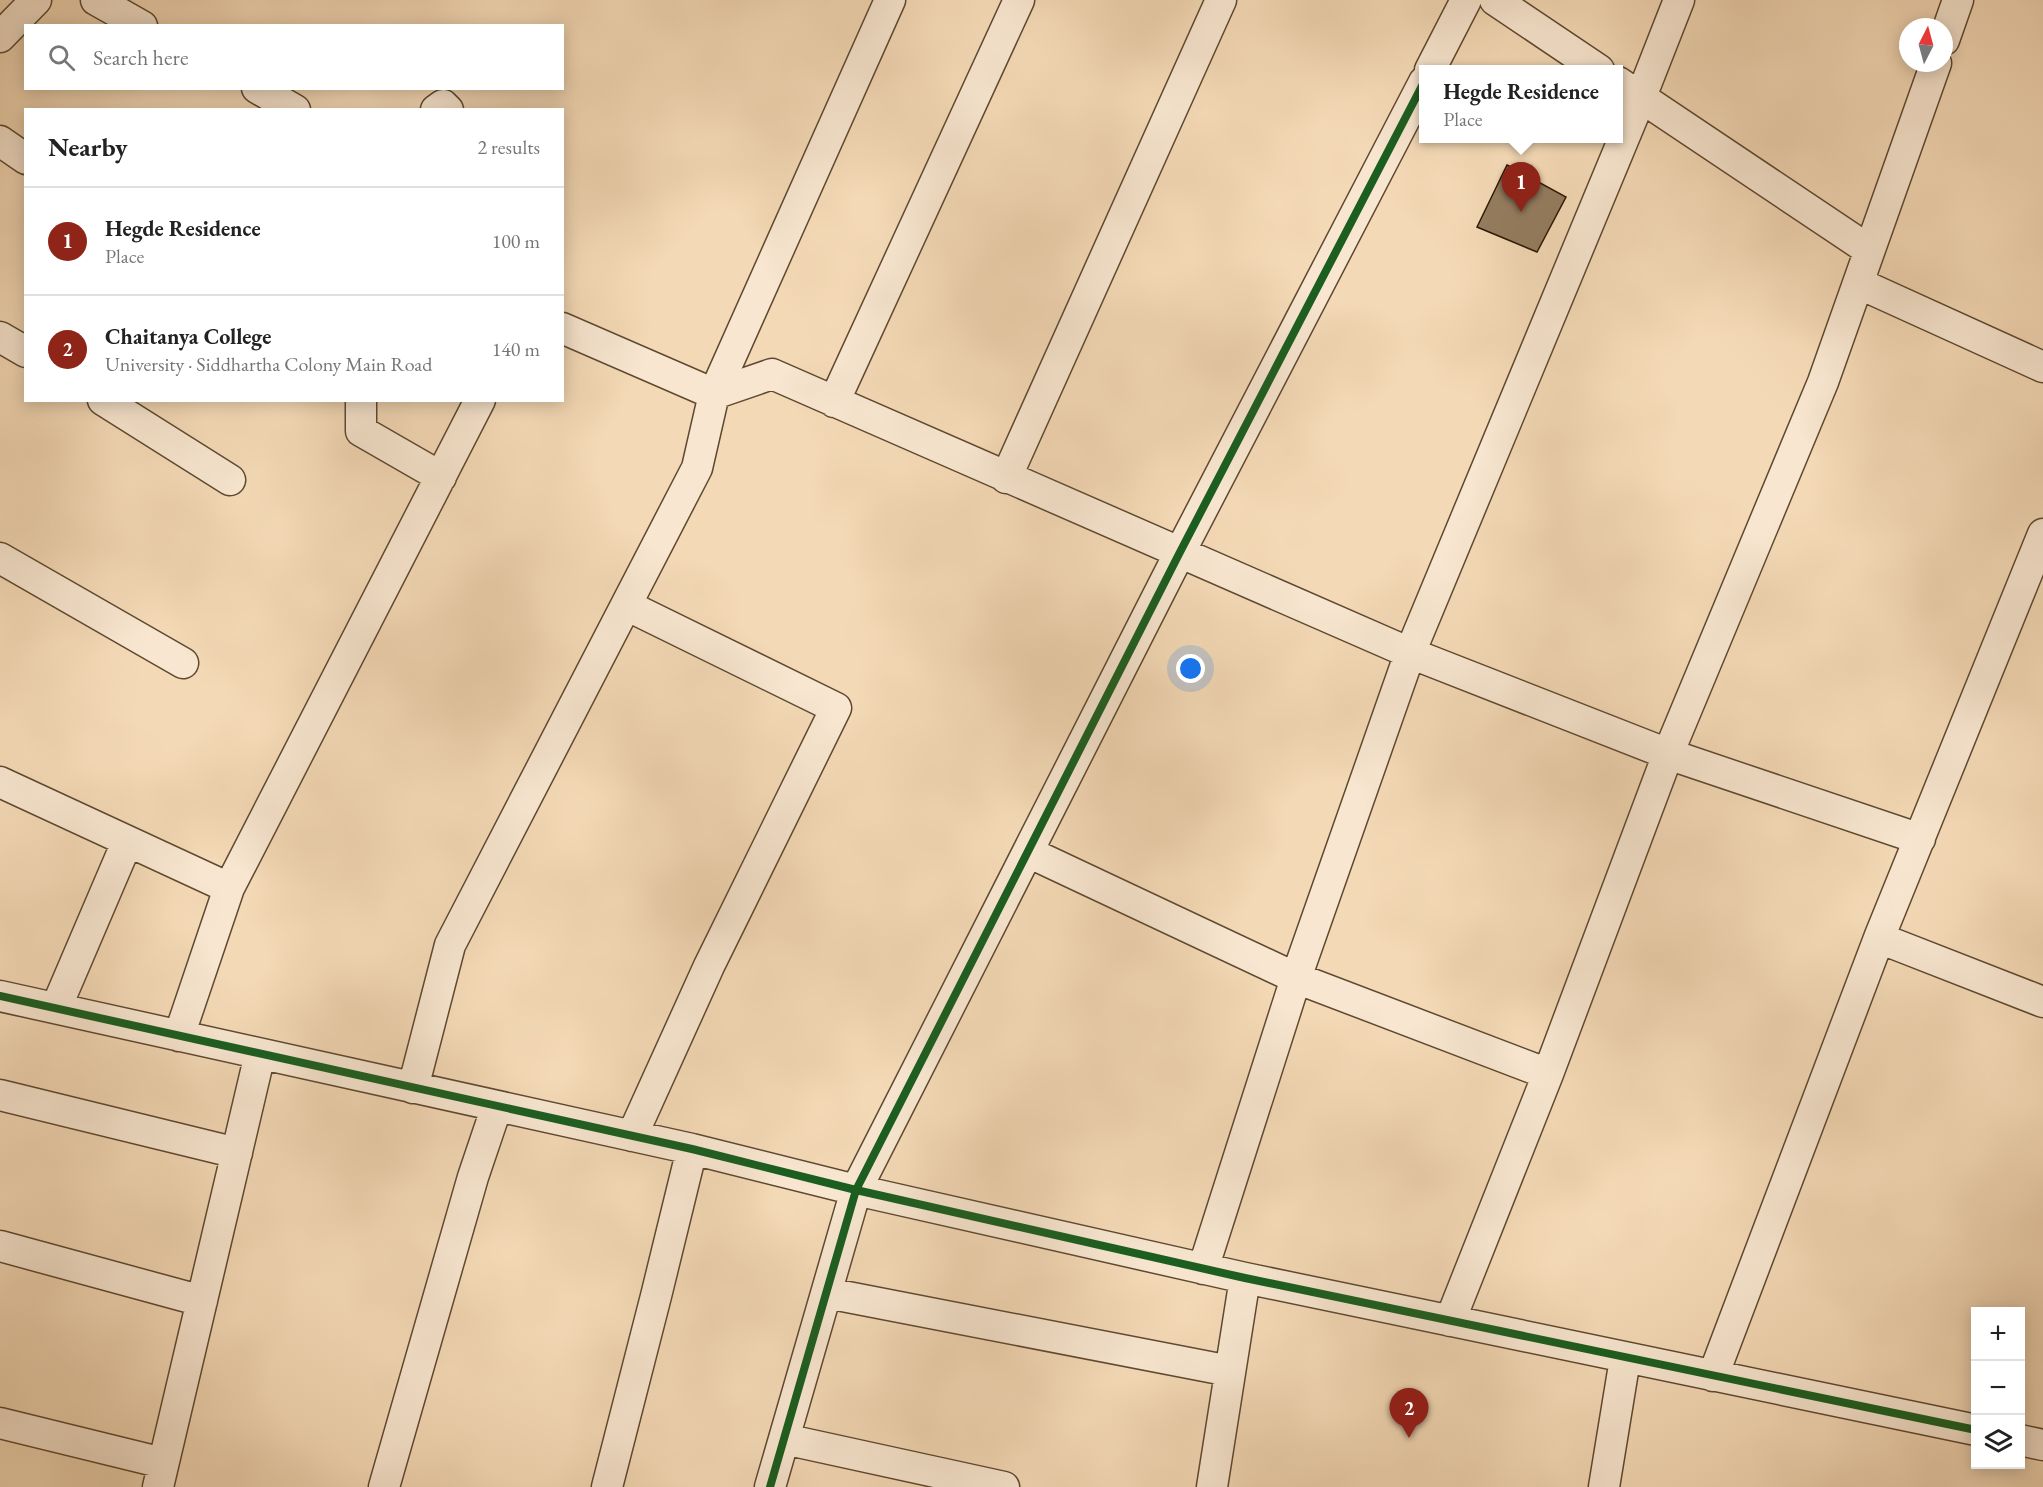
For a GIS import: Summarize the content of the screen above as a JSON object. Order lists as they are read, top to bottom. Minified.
{"north":"top","page":{"search":"Search here","popup":["Hegde Residence","Place"],"heading":["Nearby","2 results"],"pins":["1","2"],"list":[{"mark":"1","name":"Hegde Residence","note":"Place","value":"100 m"},{"mark":"2","name":"Chaitanya College","note":"University · Siddhartha Colony Main Road","value":"140 m"}],"map_buttons":["+","−"]}}
